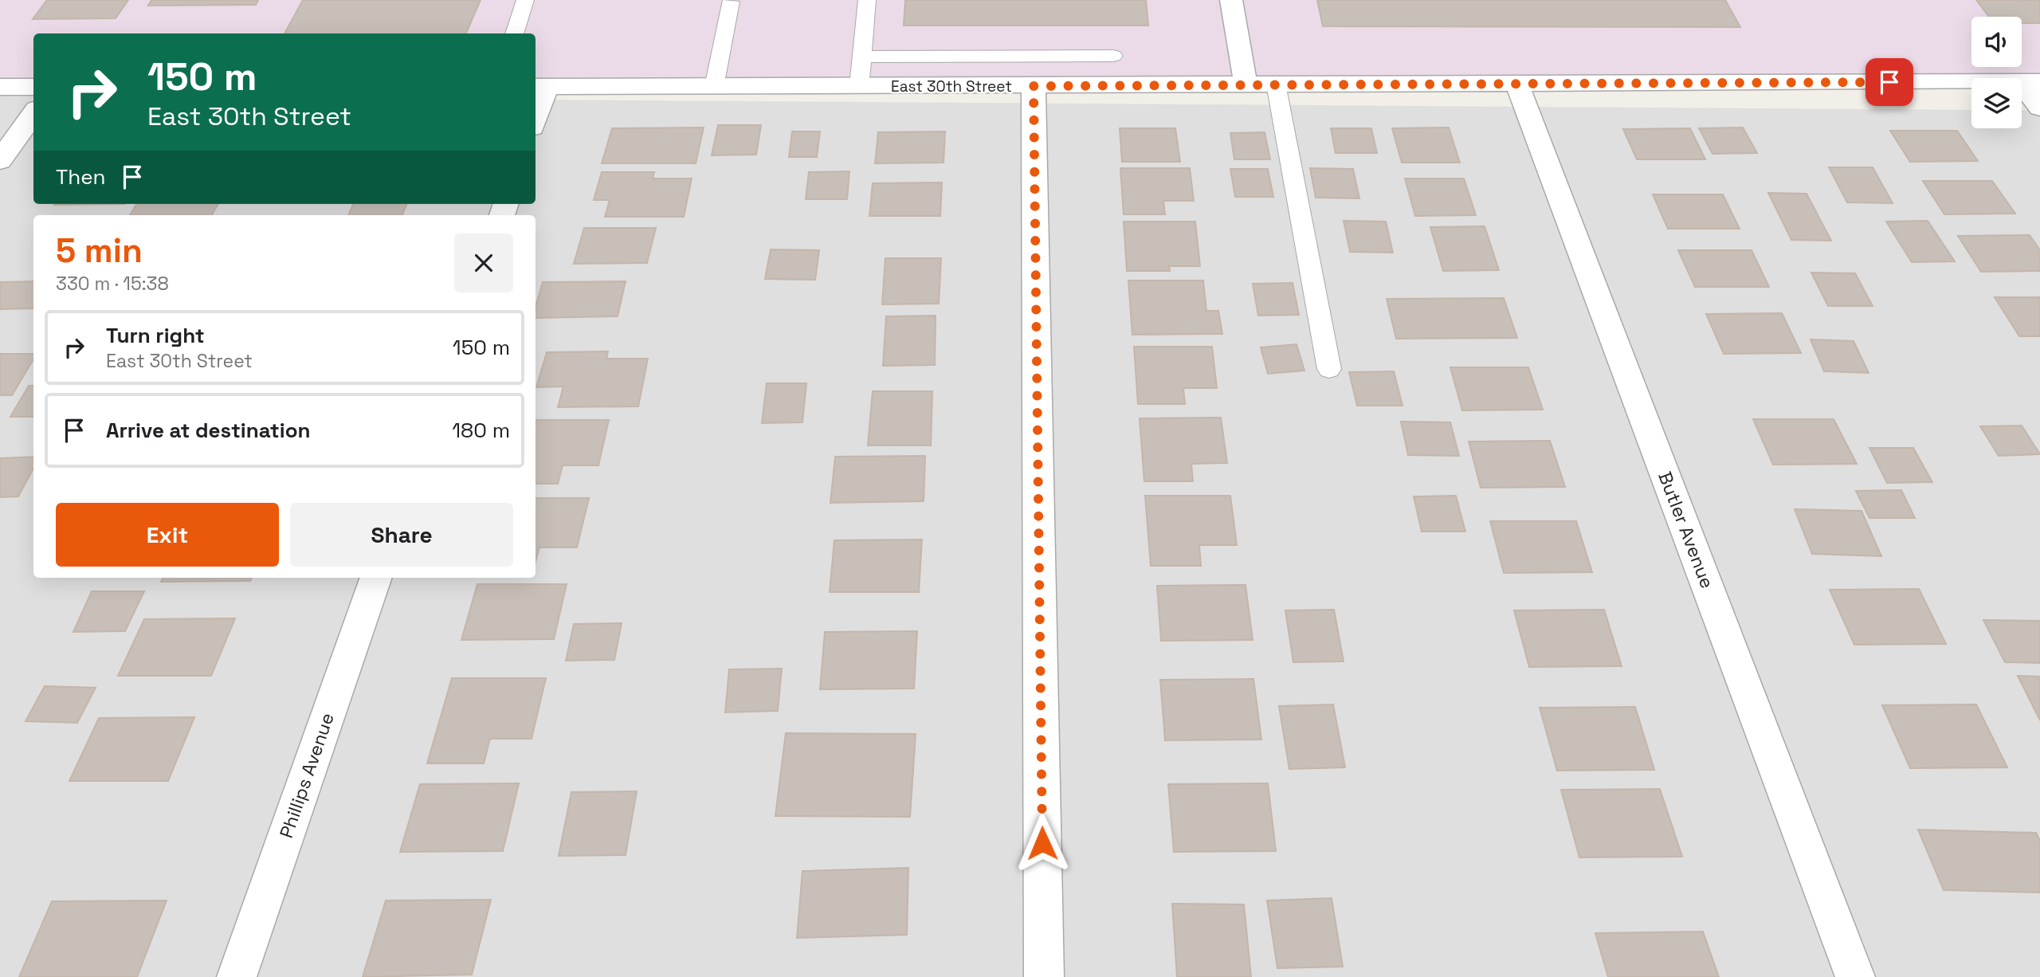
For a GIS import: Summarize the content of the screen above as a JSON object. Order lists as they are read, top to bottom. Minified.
{"streets":{"street":["East 30th Street","Butler Avenue","Phillips Avenue"]},"crossings":[["East 30th Street","Butler Avenue"]],"page":{"turn":["150 m","East 30th Street"],"then":"Then","heading":["5 min","330 m · 15:38"],"list":[{"name":"Turn right","note":"East 30th Street","value":"150 m"},{"name":"Arrive at destination","value":"180 m"}],"buttons":["Exit","Share"]}}
